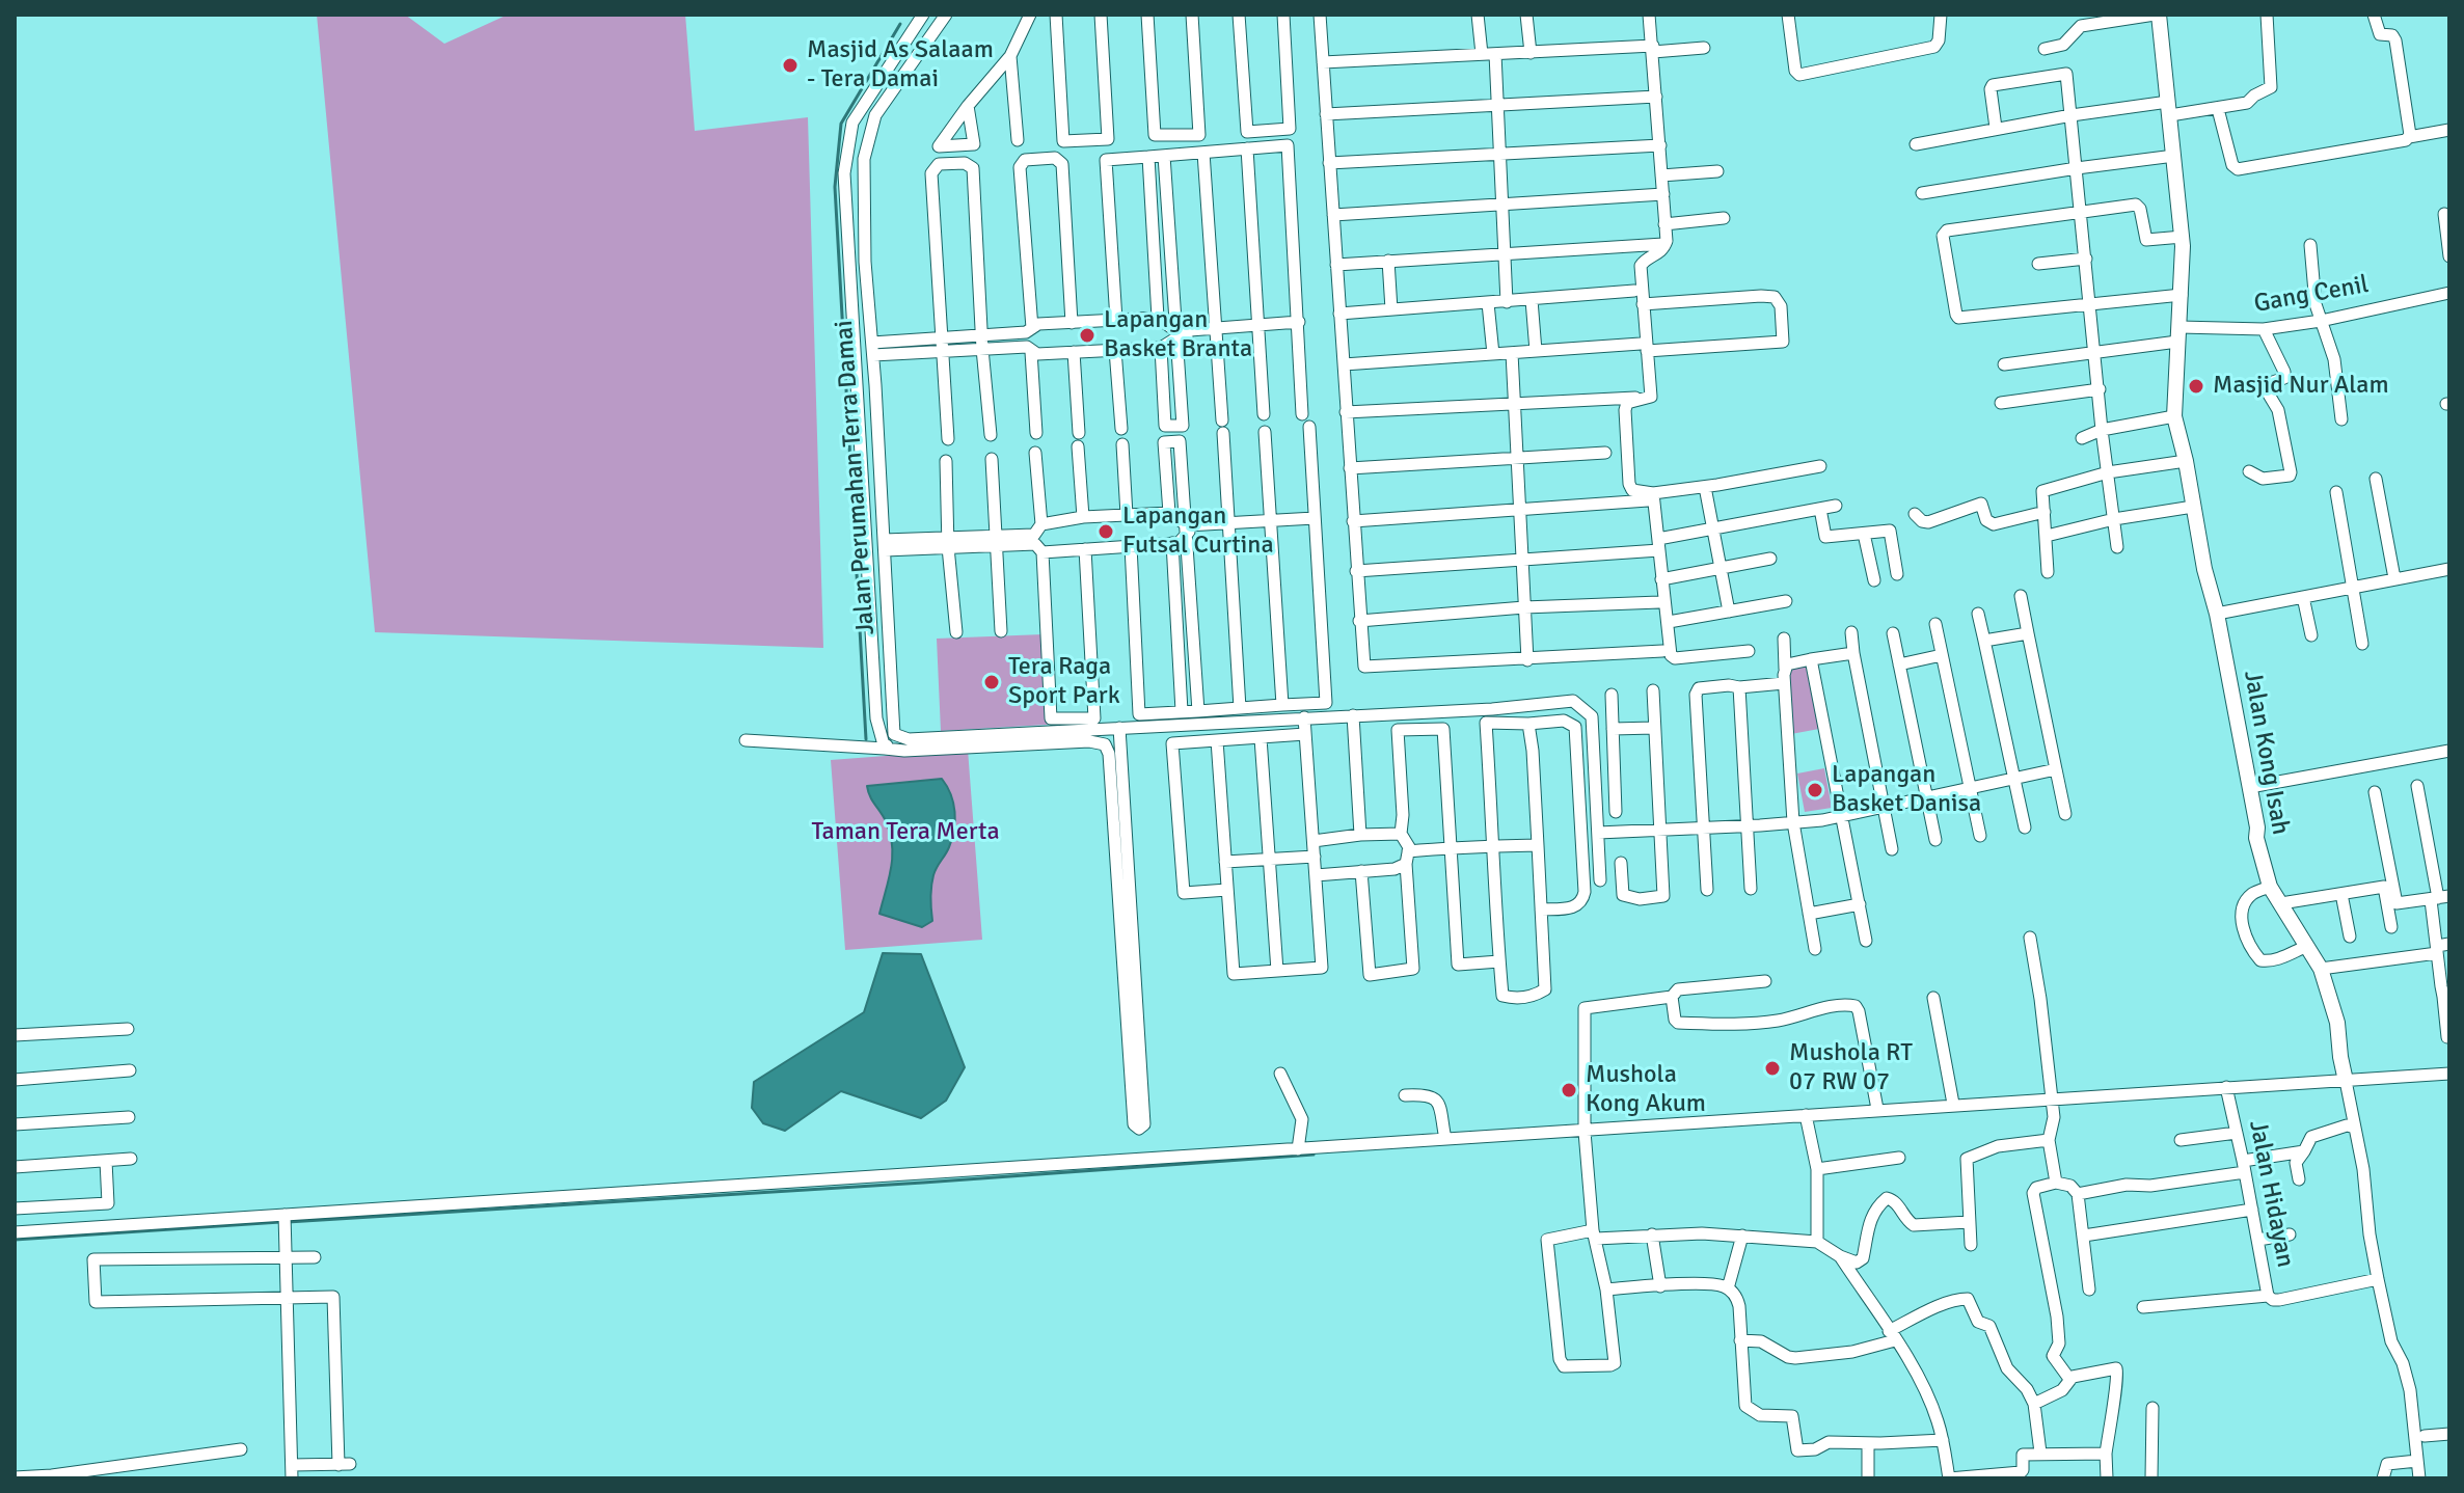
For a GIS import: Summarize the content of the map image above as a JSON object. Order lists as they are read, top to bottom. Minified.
{"streets":{"street":["Gang Cenil","Jalan Perumahan Terra Damai","Jalan Kong Isah","Jalan Hidayan"]},"crossings":[["Gang Cenil","Jalan Kong Isah"],["Jalan Kong Isah","Jalan Hidayan"]],"parks":["Taman Tera Merta"],"places":["Masjid As Salaam - Tera Damai","Lapangan Basket Branta","Masjid Nur Alam","Lapangan Futsal Curtina","Tera Raga Sport Park","Lapangan Basket Danisa","Mushola RT 07 RW 07","Mushola Kong Akum"]}
